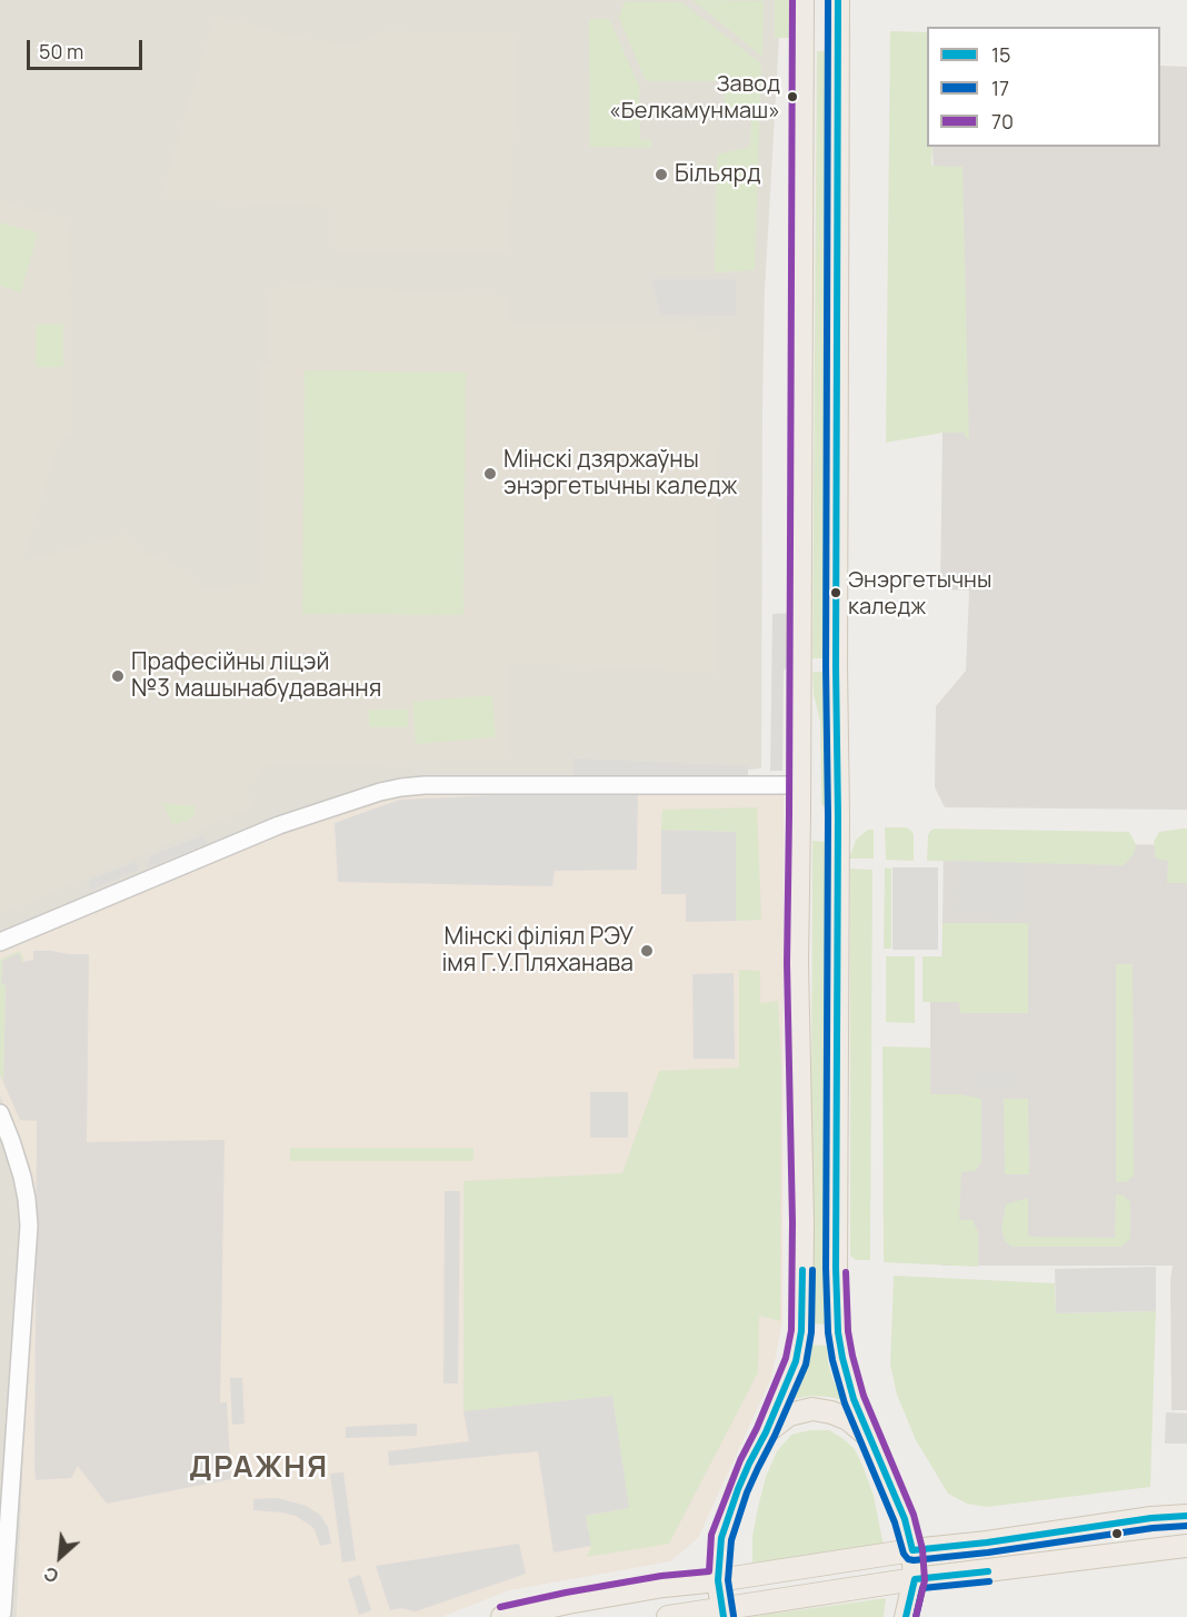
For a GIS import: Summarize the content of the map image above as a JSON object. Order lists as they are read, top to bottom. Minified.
{"districts":["ДРАЖНЯ"],"places":["Завод «Белкамунмаш»","Більярд","Мінскі дзяржаўны энэргетычны каледж","Энэргетычны каледж","Прафесійны ліцэй №3 машынабудавання","Мінскі філіял РЭУ імя Г.У.Пляханава"],"lines":["transit line 15","transit line 17","transit line 70"],"legend":["15","17","70"],"scale_bar":"50 m","north":"bottom left"}
